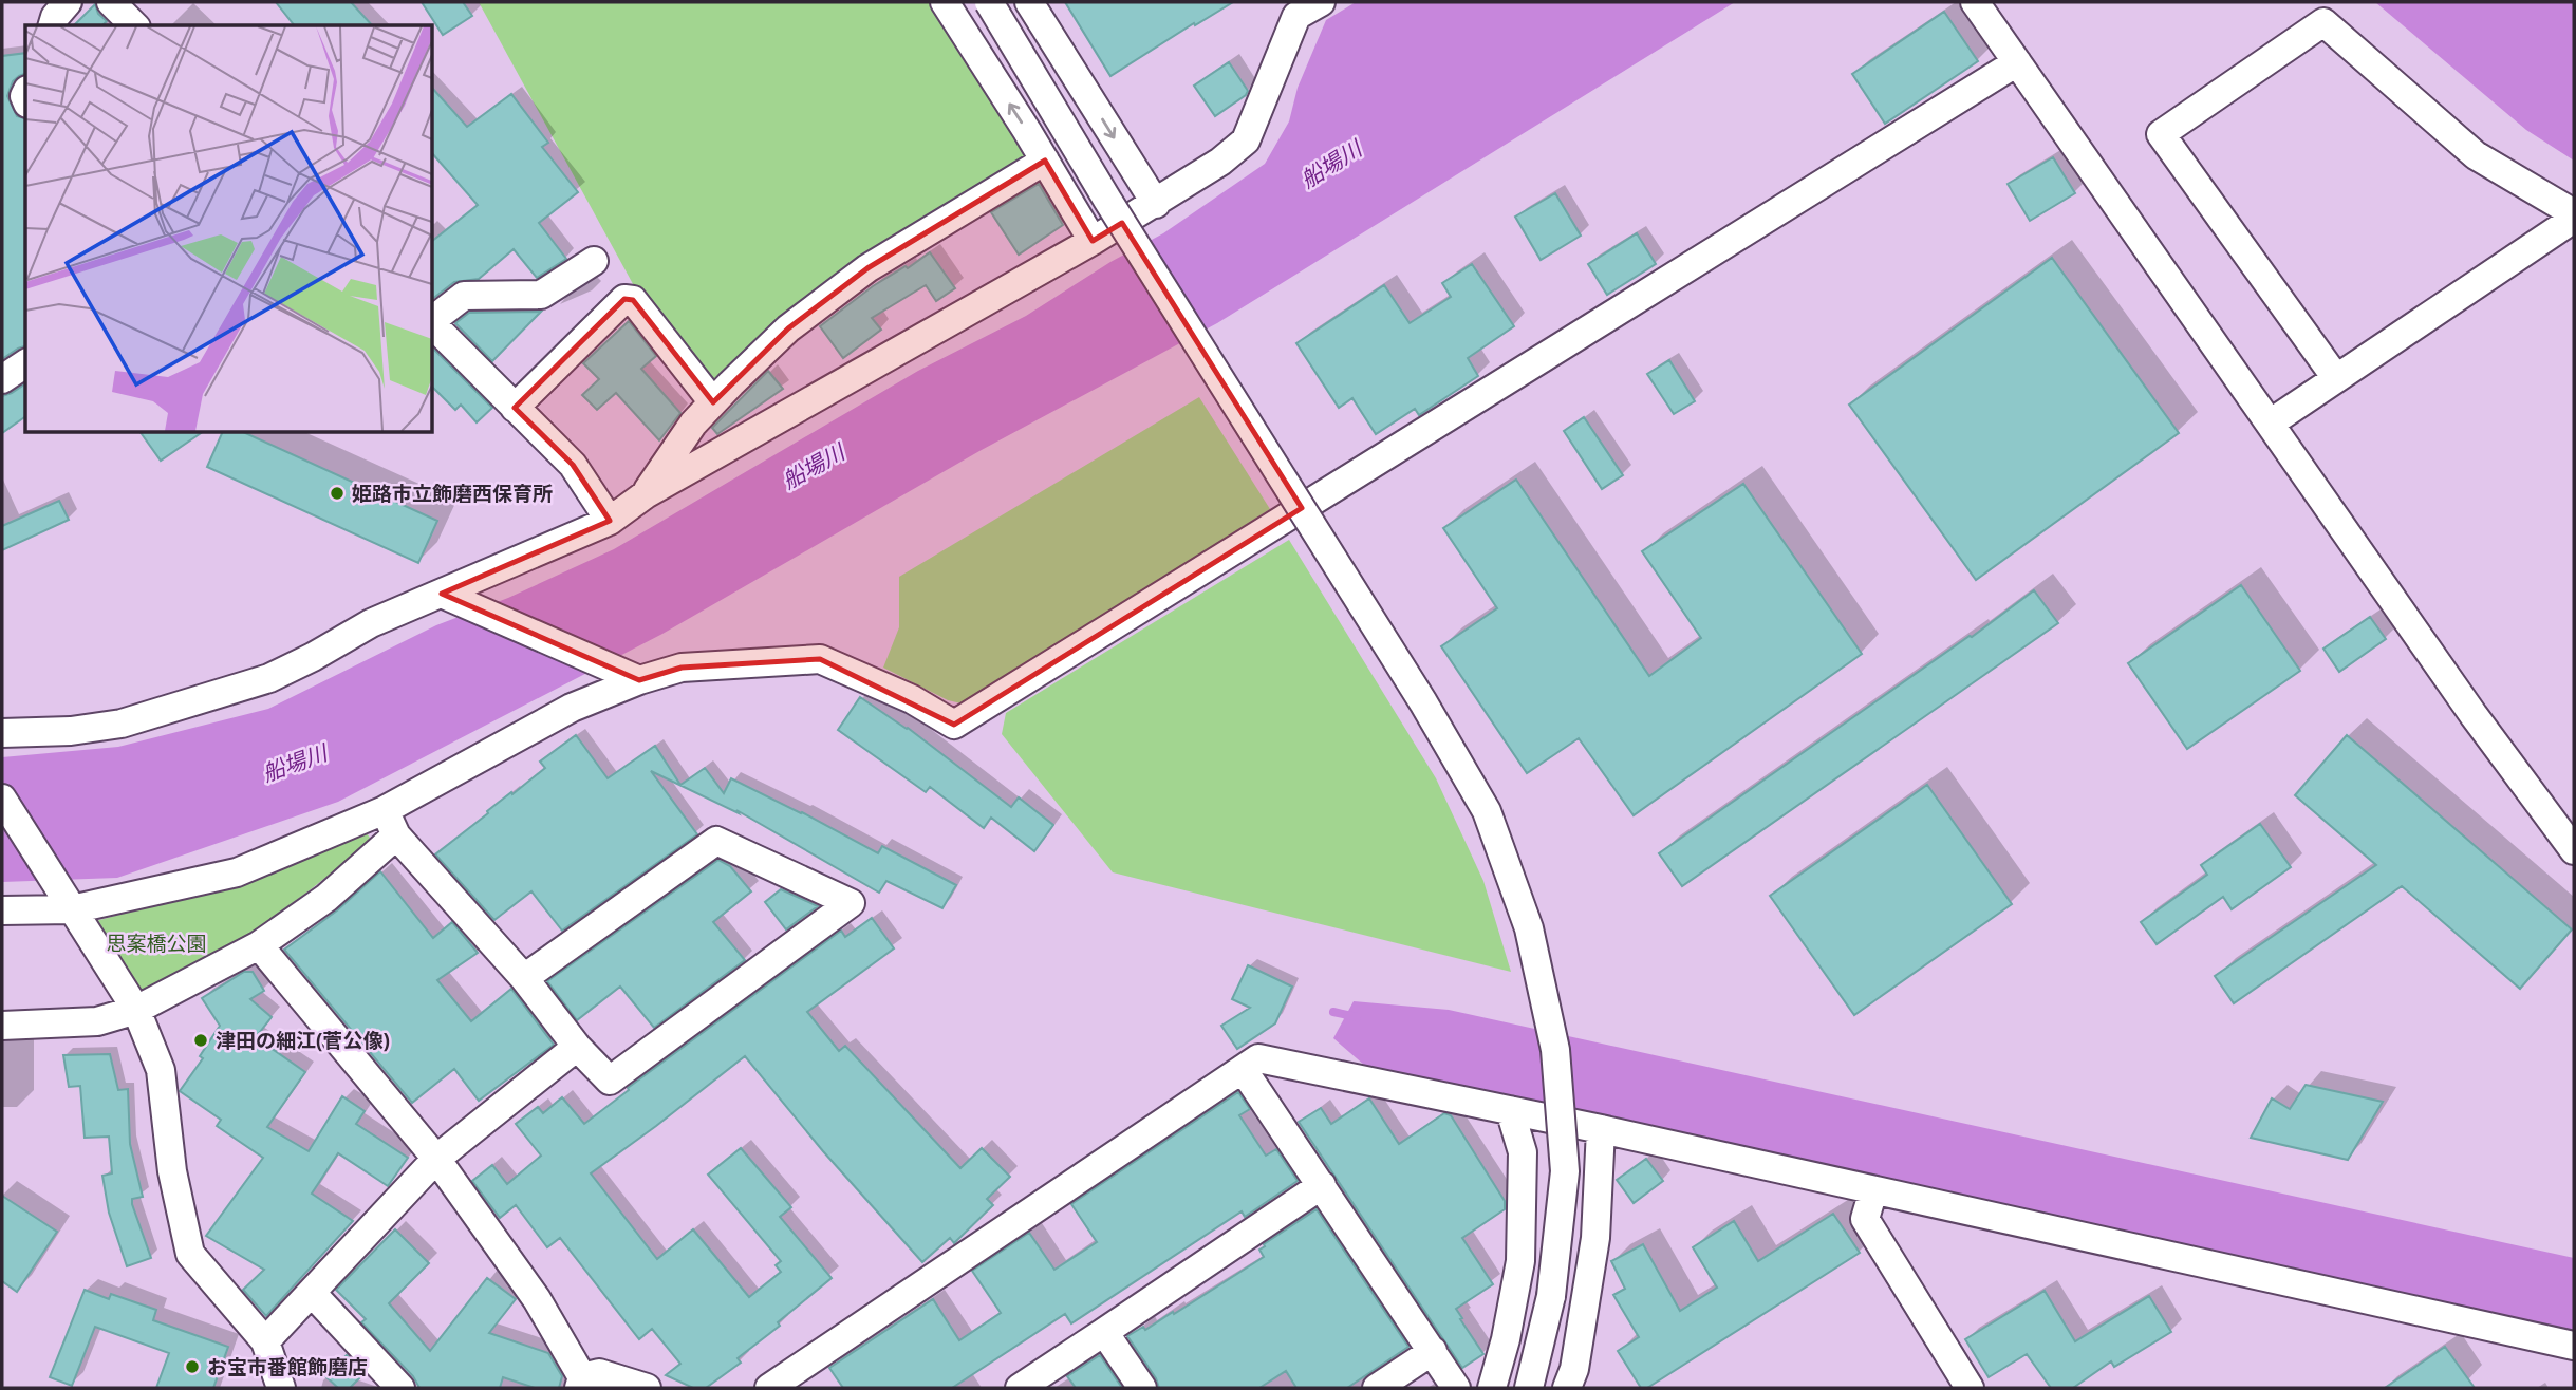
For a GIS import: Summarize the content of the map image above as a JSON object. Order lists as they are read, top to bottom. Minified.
{"water":["船場川"],"parks":["思案橋公園"],"places":["姫路市立飾磨西保育所","津田の細江(菅公像)","お宝市番館飾磨店"]}
